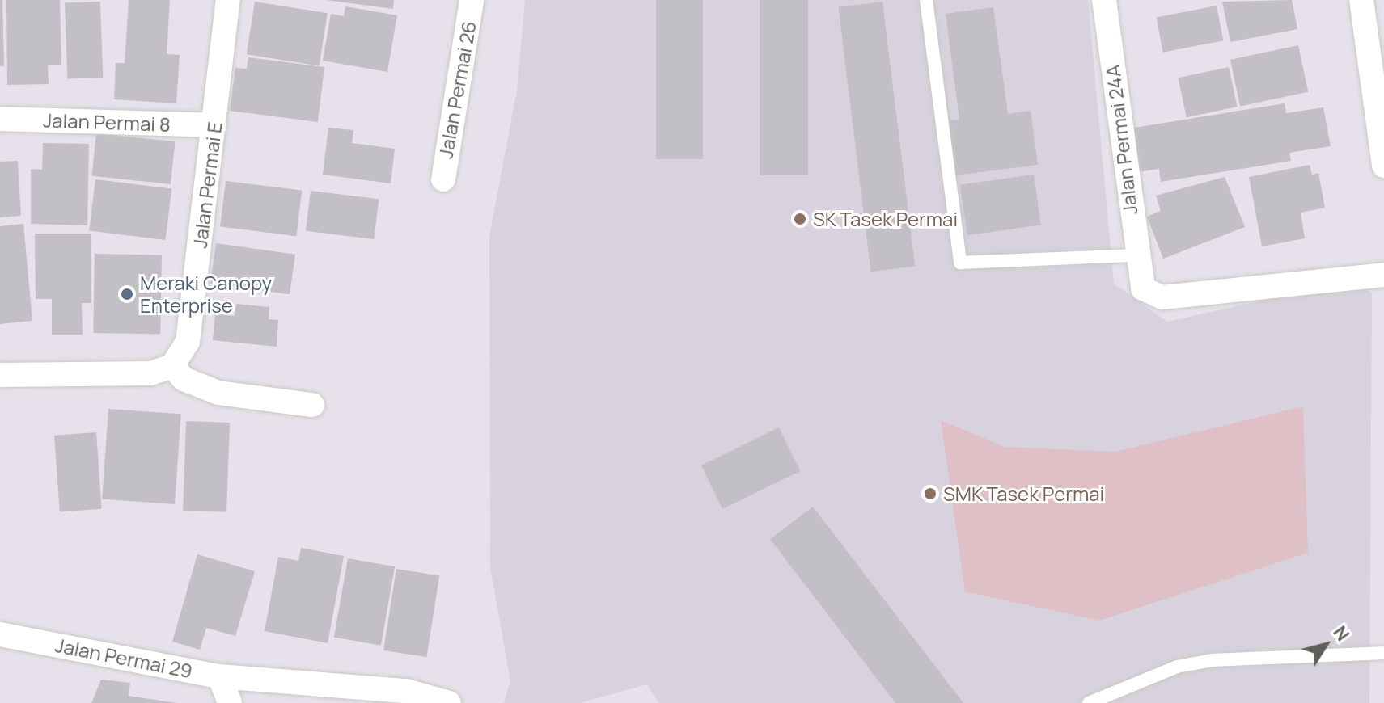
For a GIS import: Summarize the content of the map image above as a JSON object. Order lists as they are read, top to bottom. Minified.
{"streets":{"street":["Jalan Permai 26","Jalan Permai 8","Jalan Permai 24A","Jalan Permai E","Jalan Permai 29"]},"crossings":[["Jalan Permai 8","Jalan Permai E"]],"places":["SK Tasek Permai","Meraki Canopy Enterprise","SMK Tasek Permai"],"north":"top right"}
